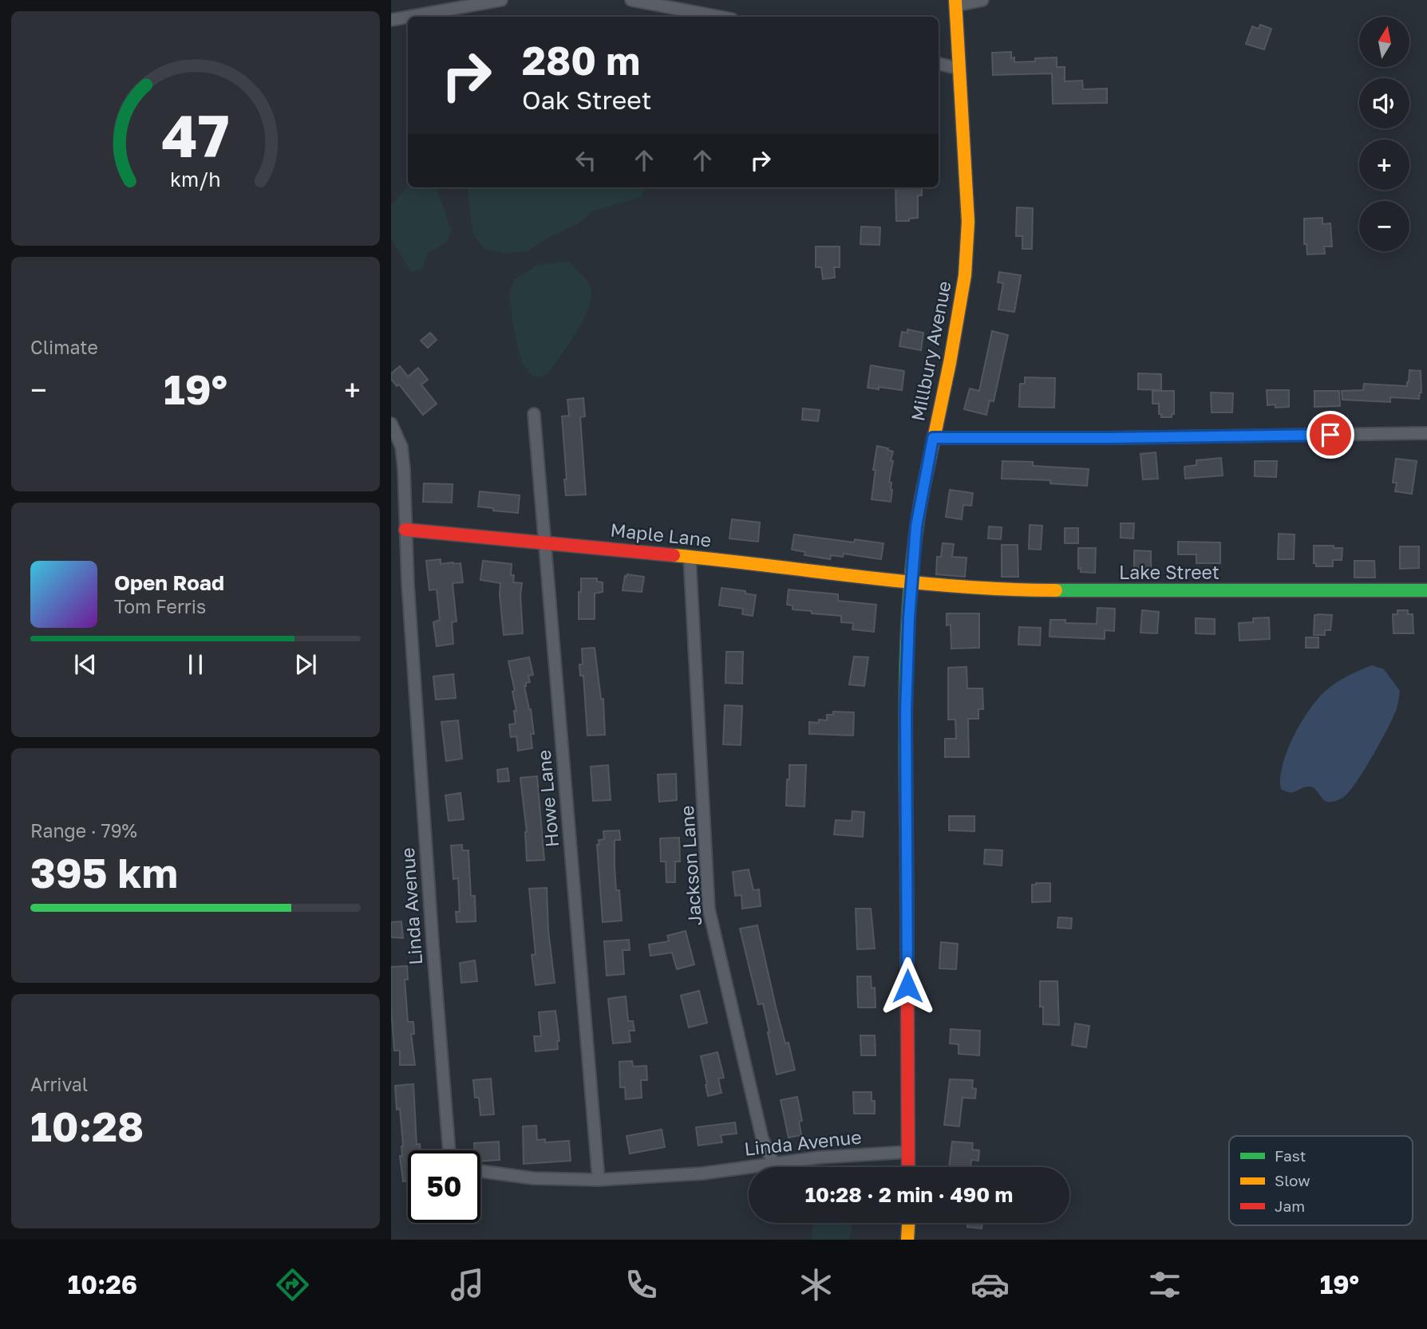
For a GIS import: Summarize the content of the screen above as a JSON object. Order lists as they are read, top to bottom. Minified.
{"streets":{"main road":["Millbury Avenue","Maple Lane","Lake Street"],"street":["Howe Lane","Jackson Lane","Linda Avenue"]},"crossings":[["Millbury Avenue","Maple Lane"],["Millbury Avenue","Lake Street"],["Millbury Avenue","Linda Avenue"],["Maple Lane","Lake Street"],["Maple Lane","Howe Lane"],["Maple Lane","Jackson Lane"],["Maple Lane","Linda Avenue"],["Howe Lane","Linda Avenue"],["Jackson Lane","Linda Avenue"]],"legend":["Fast","Slow","Jam"],"north":"top","page":{"map_buttons":["+","−"],"turn":["280 m","Oak Street"],"tile":["Climate",["Range · 79%","395 km"],["Arrival","10:28"]],"heat":["−","19°","+"],"song":["Open Road","Tom Ferris"],"limit":"50","trip":"10:28 · 2 min · 490 m","tabs":["10:26","19°"],"gauge":["47","km/h"]}}
